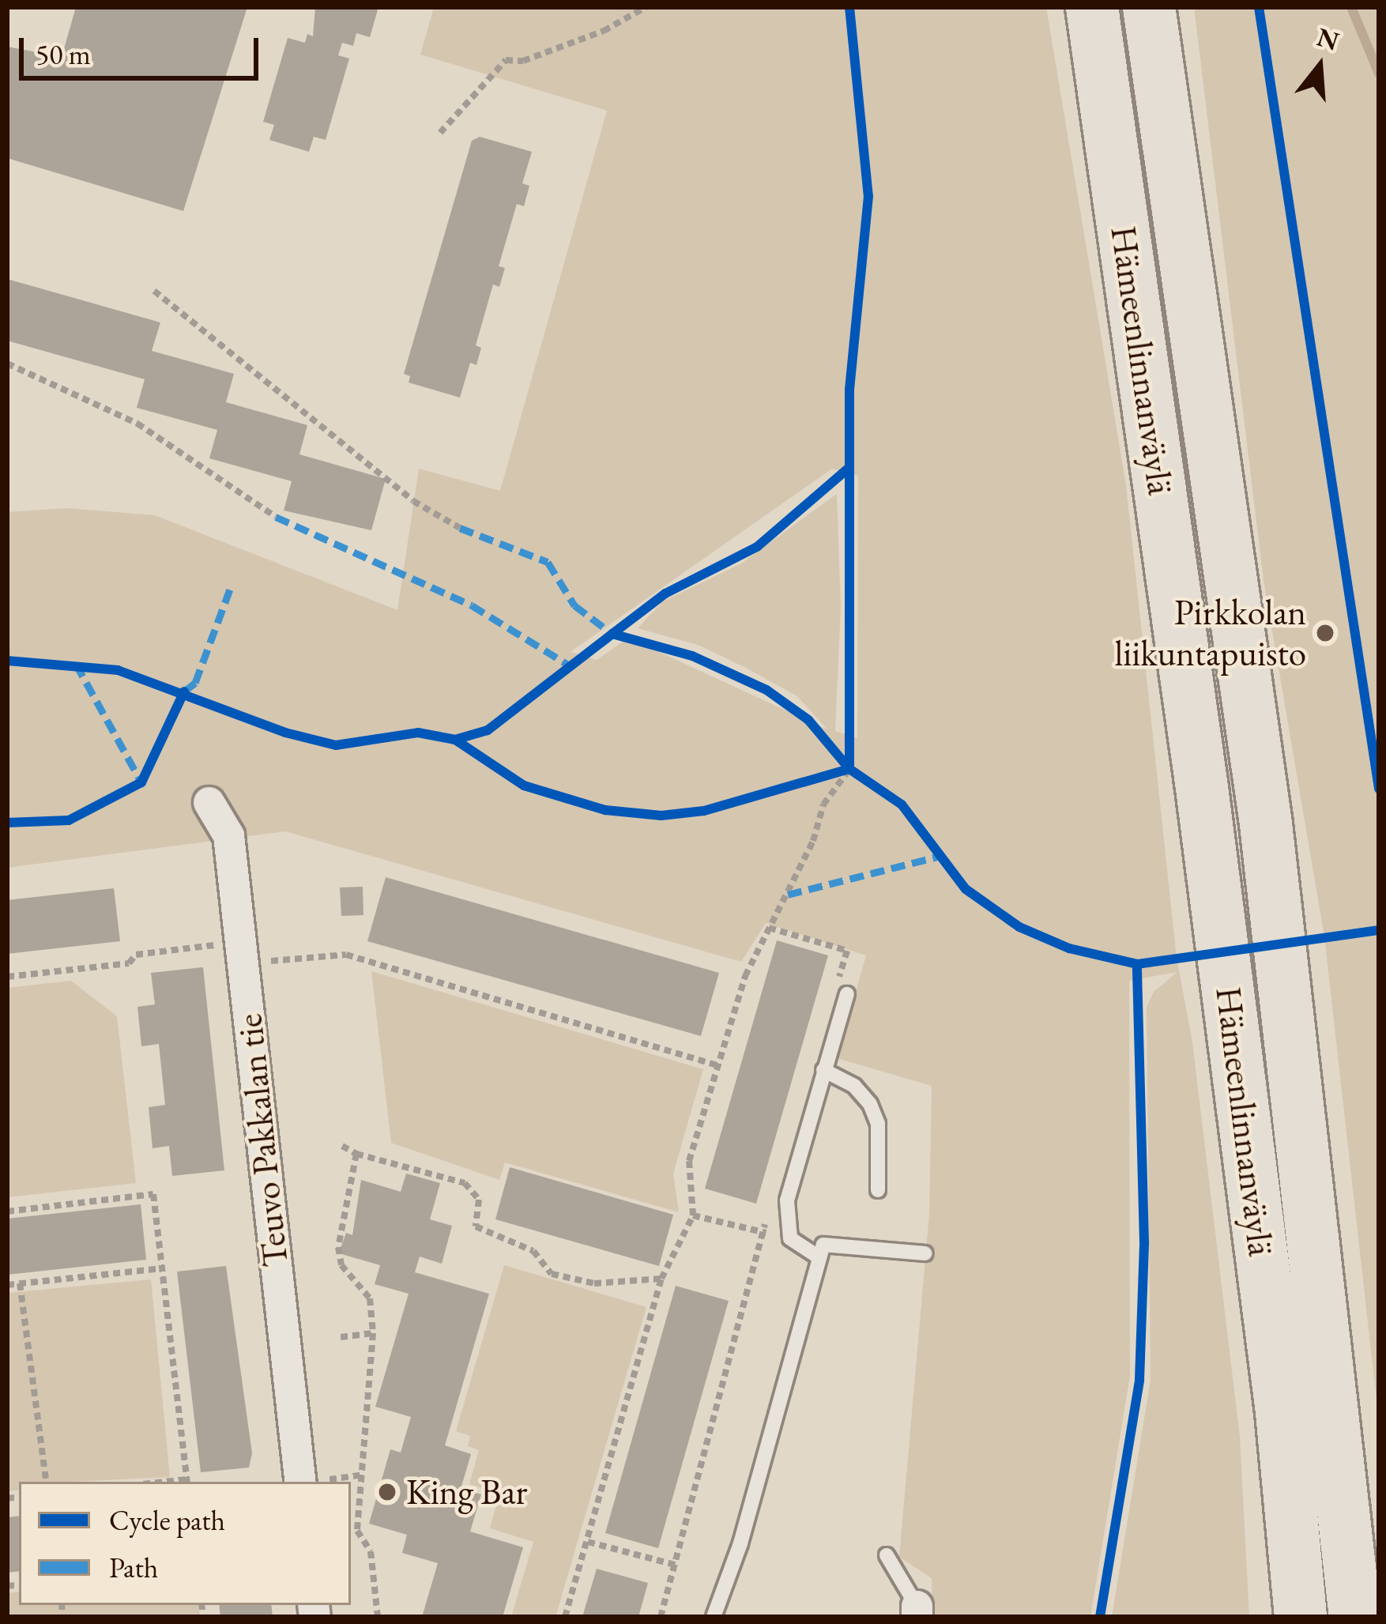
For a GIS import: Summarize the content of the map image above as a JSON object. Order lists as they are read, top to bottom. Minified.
{"streets":{"highway":["Hämeenlinnanväylä"],"street":["Teuvo Pakkalan tie"]},"places":["Pirkkolan liikuntapuisto","King Bar"],"legend":["Cycle path","Path"],"scale_bar":"50 m","north":"top"}
